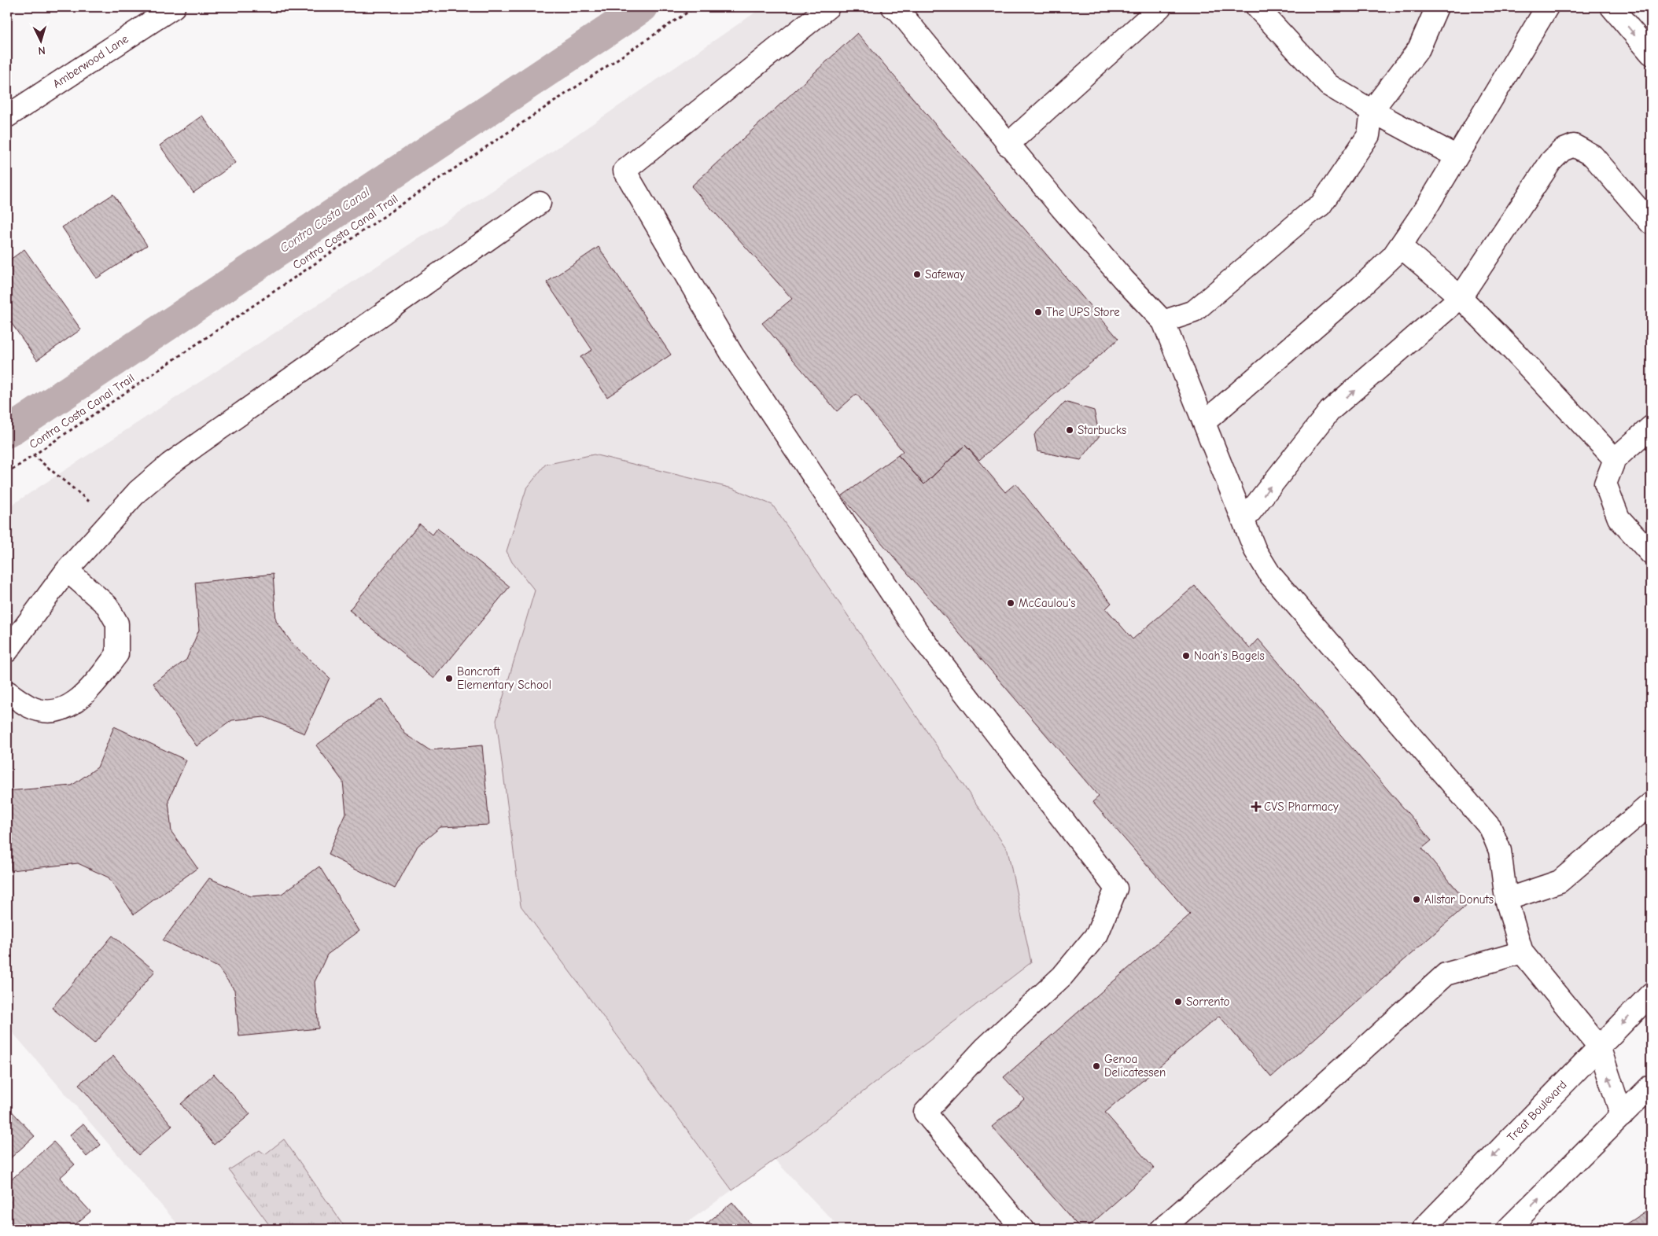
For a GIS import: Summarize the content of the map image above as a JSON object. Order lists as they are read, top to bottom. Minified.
{"streets":{"street":["Amberwood Lane","Treat Boulevard"],"path":["Contra Costa Canal Trail"]},"water":["Contra Costa Canal"],"places":{"other":["Safeway","The UPS Store","Starbucks","McCaulou's","Noah's Bagels","Bancroft Elementary School","Allstar Donuts","Sorrento","Genoa Delicatessen"],"health":["CVS Pharmacy"]},"north":"bottom"}
